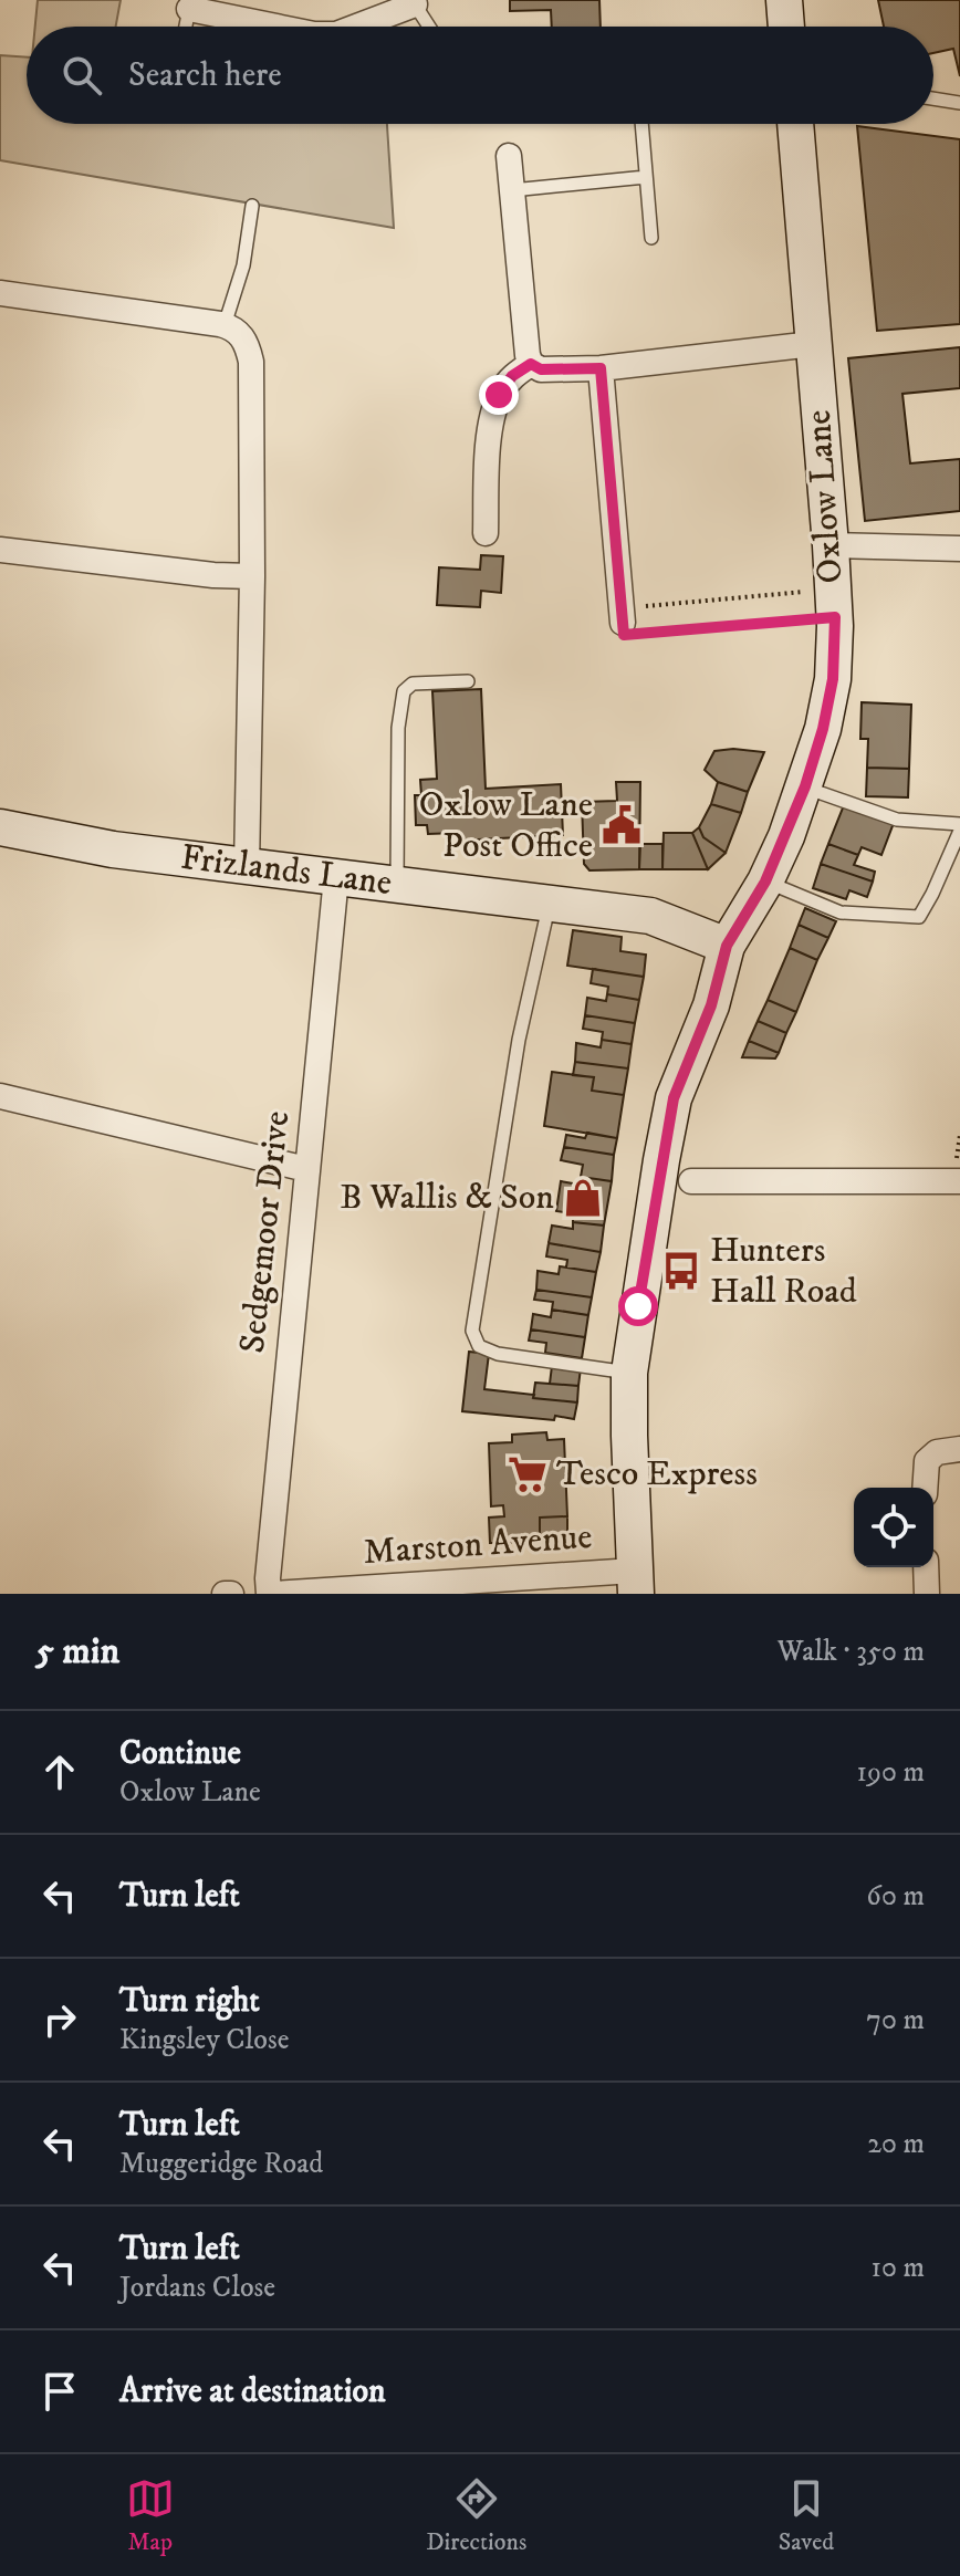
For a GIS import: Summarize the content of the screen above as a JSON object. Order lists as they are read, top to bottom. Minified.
{"streets":{"street":["Oxlow Lane","Frizlands Lane","Sedgemoor Drive","Marston Avenue"]},"crossings":[["Oxlow Lane","Frizlands Lane"],["Oxlow Lane","Marston Avenue"],["Frizlands Lane","Sedgemoor Drive"],["Sedgemoor Drive","Marston Avenue"]],"places":{"public building":["Oxlow Lane Post Office"],"shop":["B Wallis & Son"],"bus stop":["Hunters Hall Road"],"supermarket":["Tesco Express"]},"page":{"search":"Search here","heading":["5 min","Walk · 350 m"],"list":[["Continue","Oxlow Lane","190 m"],["Turn left","60 m"],["Turn right","Kingsley Close","70 m"],["Turn left","Muggeridge Road","20 m"],["Turn left","Jordans Close","10 m"],"Arrive at destination"],"nav":["Map","Directions","Saved"]}}
